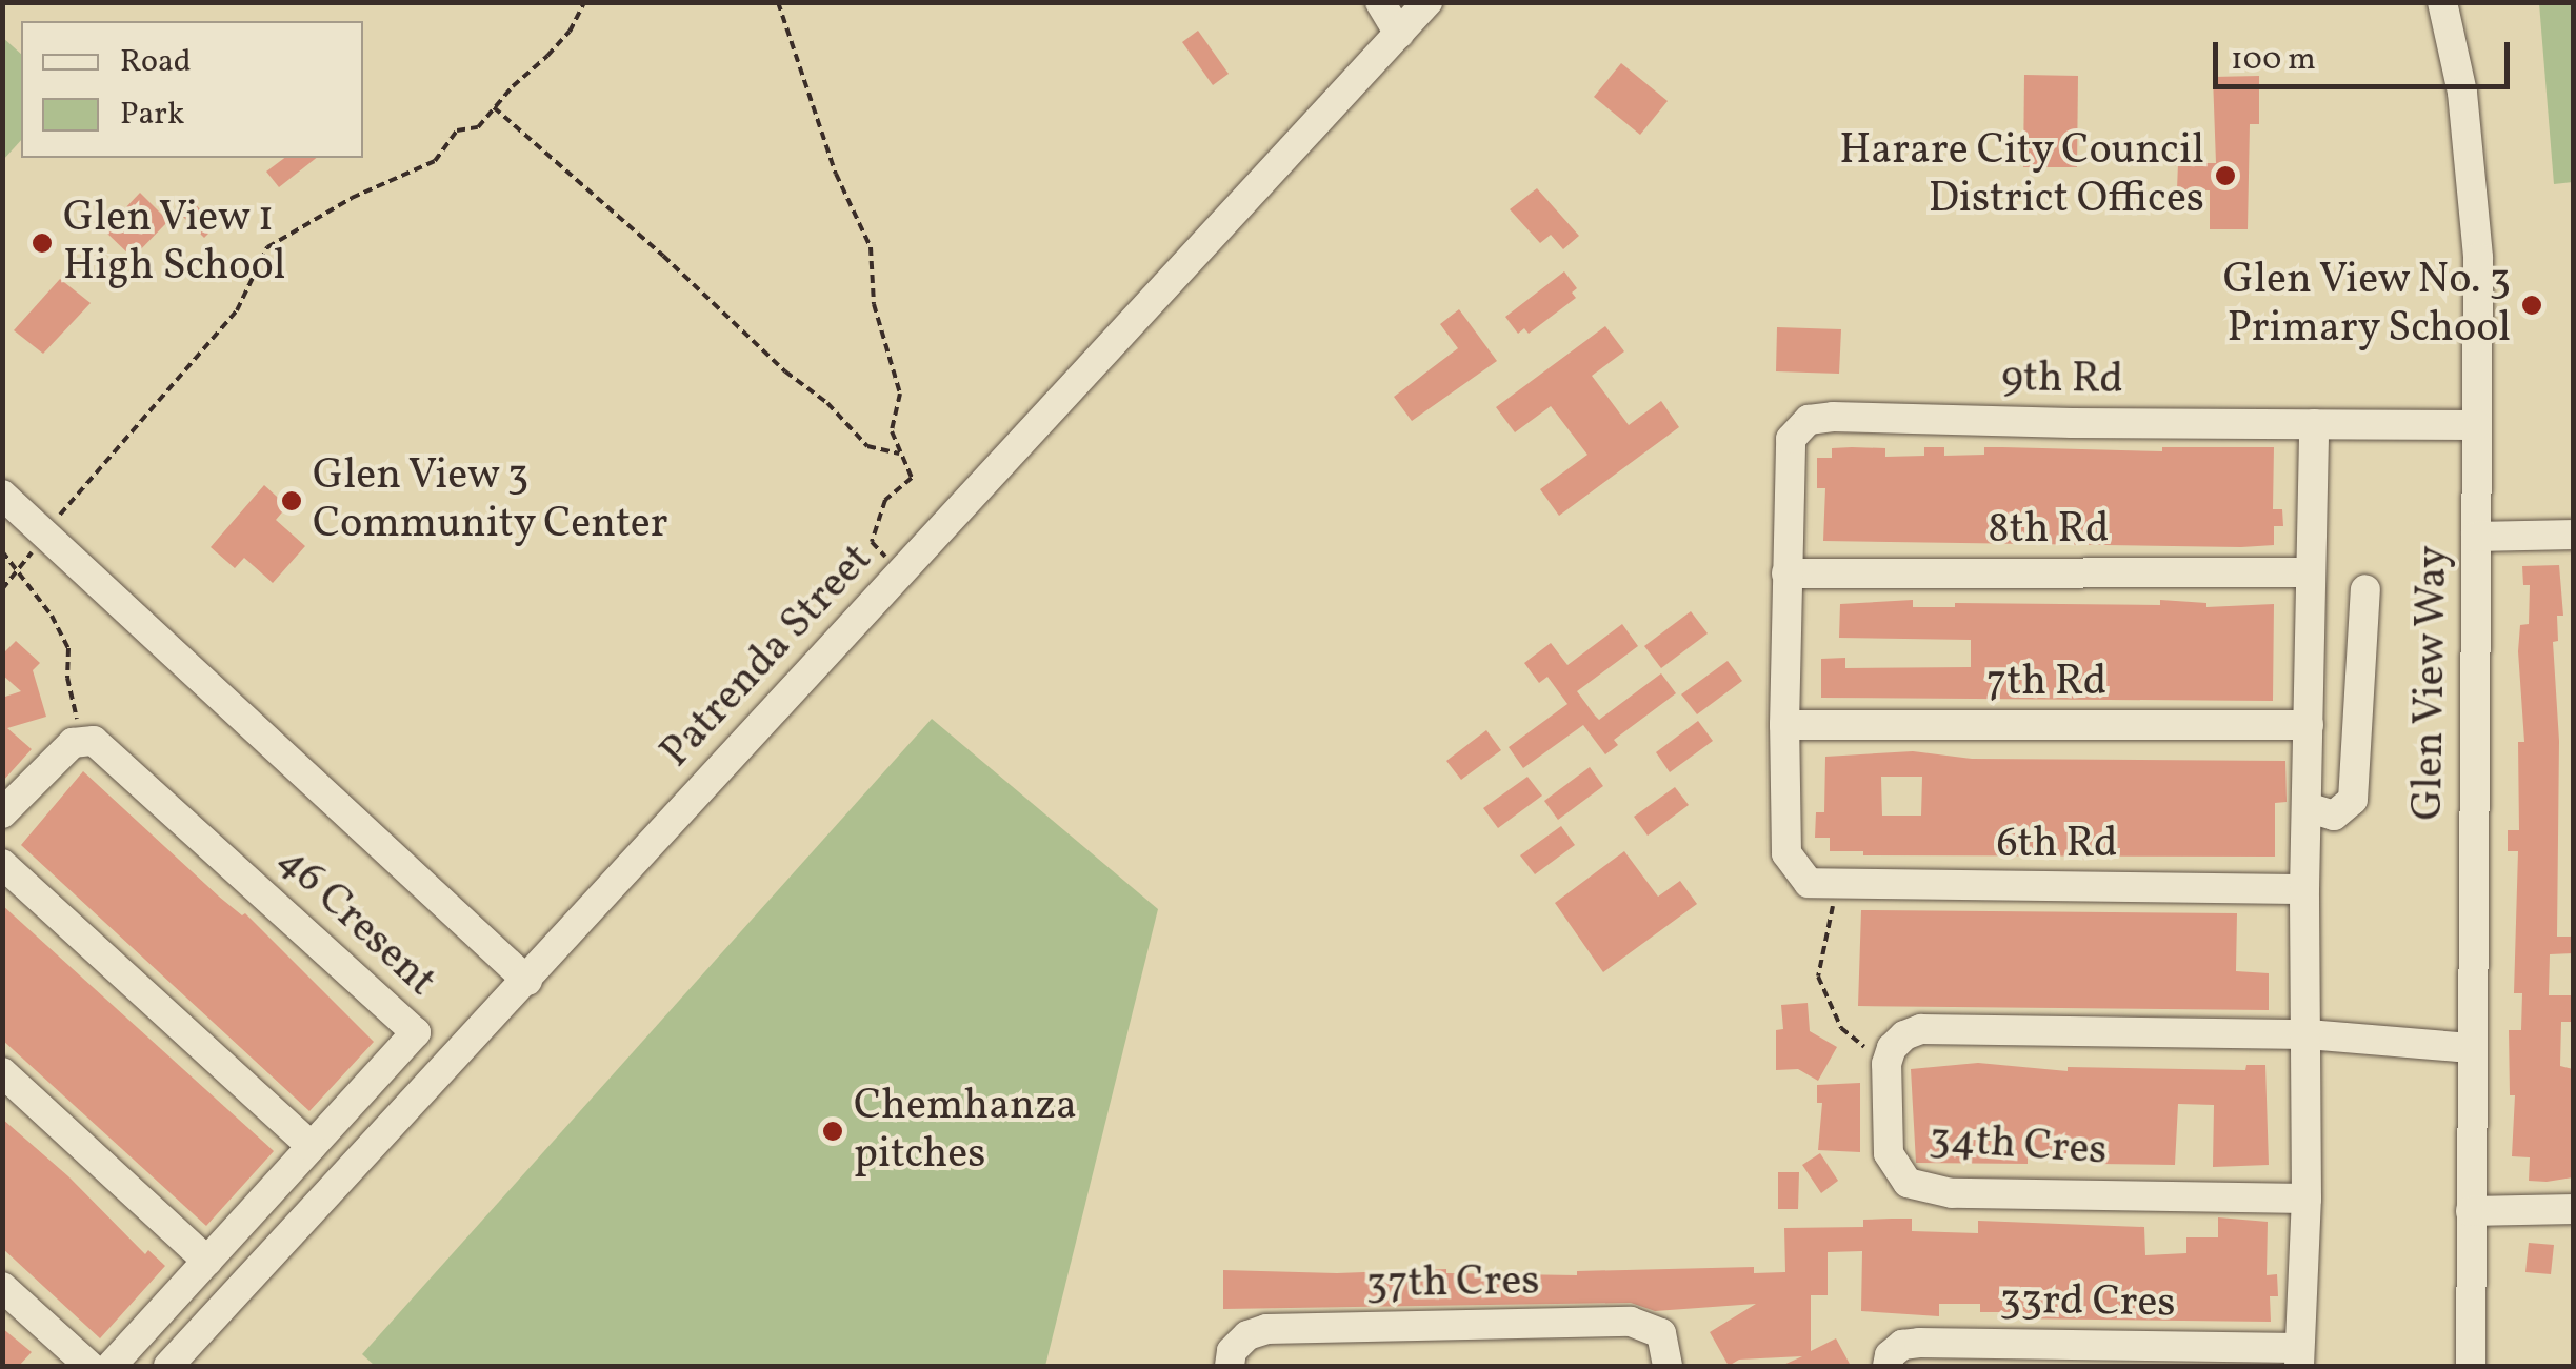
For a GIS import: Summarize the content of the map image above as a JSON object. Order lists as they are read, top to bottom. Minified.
{"streets":{"street":["9th Rd","8th Rd","Patrenda Street","7th Rd","Glen View Way","6th Rd","46 Cresent","34th Cres","37th Cres","33rd Cres"]},"crossings":[["9th Rd","8th Rd"],["9th Rd","Glen View Way"]],"places":["Harare City Council District Offices","Glen View 1 High School","Glen View No. 3 Primary School","Glen View 3 Community Center","Chemhanza pitches"],"legend":["Road","Park"],"scale_bar":"100 m"}
